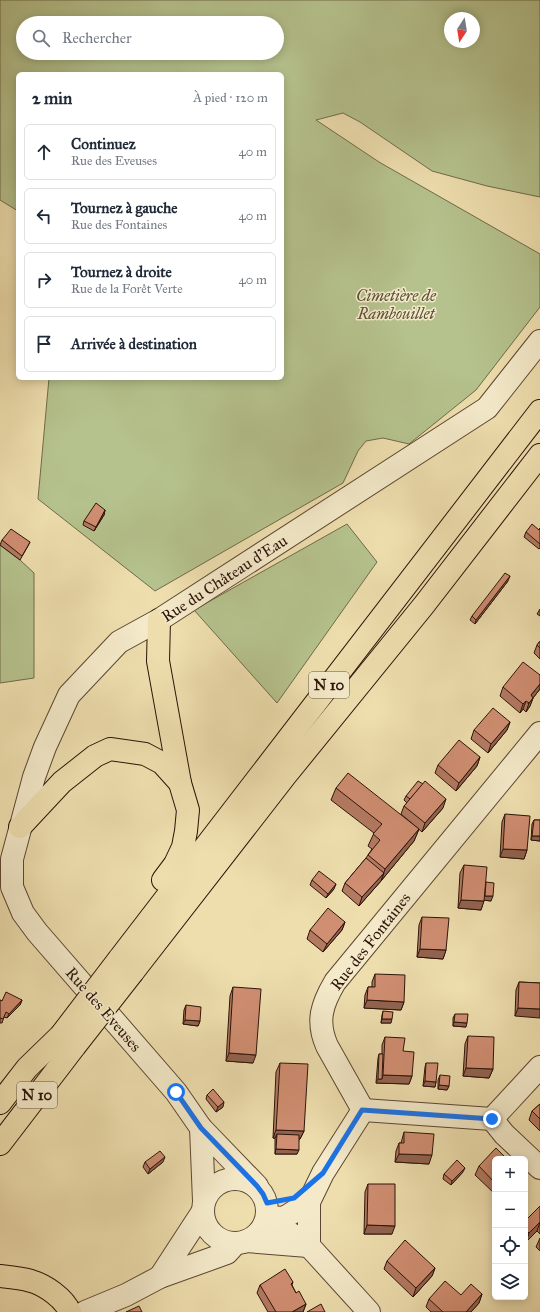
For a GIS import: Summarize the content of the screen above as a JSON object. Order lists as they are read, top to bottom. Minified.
{"streets":{"main road":["N 10"],"street":["Rue du Château d'Eau","Rue des Fontaines","Rue des Eveuses"]},"crossings":[["Rue du Château d'Eau","Rue des Eveuses"]],"parks":["Cimetière de Rambouillet"],"north":"bottom","page":{"search":"Rechercher","heading":["2 min","À pied · 120 m"],"list":[["Continuez","Rue des Eveuses","40 m"],["Tournez à gauche","Rue des Fontaines","40 m"],["Tournez à droite","Rue de la Forêt Verte","40 m"],"Arrivée à destination"],"map_buttons":["+","−"]}}
